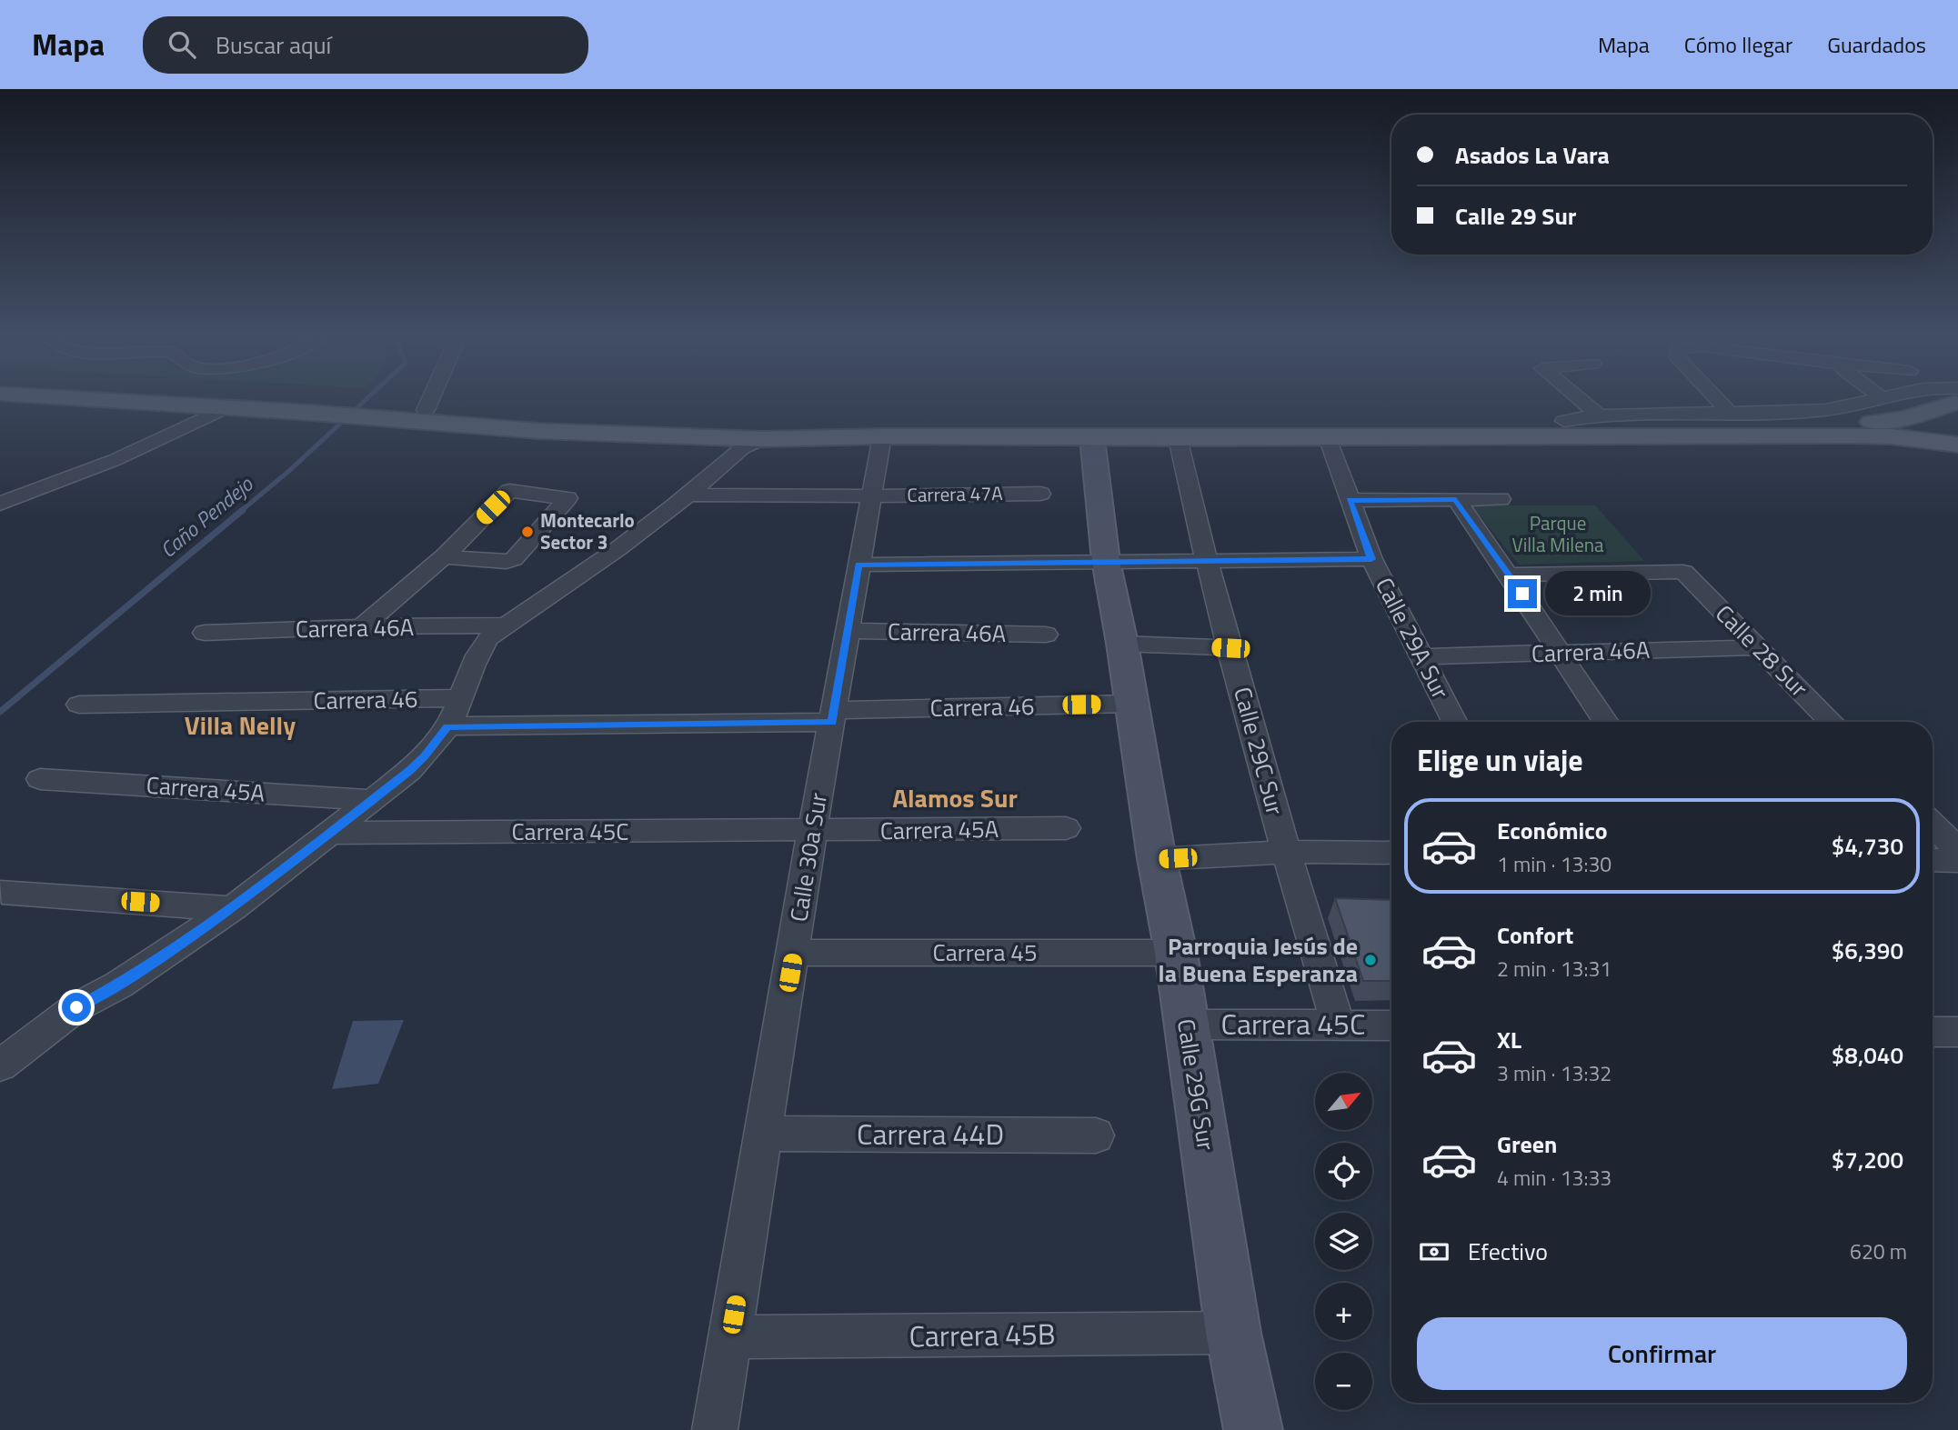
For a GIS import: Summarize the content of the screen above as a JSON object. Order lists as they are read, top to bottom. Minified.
{"streets":{"street":["Carrera 47A","Carrera 46A","Calle 29A Sur","Calle 28 Sur","Carrera 46","Calle 29C Sur","Carrera 45A","Carrera 45C","Calle 30a Sur","Carrera 45","Calle 29G Sur","Carrera 44D","Carrera 45B"]},"crossings":[["Carrera 47A","Calle 30a Sur"],["Carrera 46A","Calle 29A Sur"],["Carrera 46A","Calle 28 Sur"],["Carrera 46A","Calle 30a Sur"],["Carrera 46","Calle 30a Sur"],["Carrera 46","Calle 29G Sur"],["Calle 29C Sur","Carrera 45C"],["Carrera 45A","Carrera 45C"],["Carrera 45A","Calle 30a Sur"],["Carrera 45C","Calle 30a Sur"],["Carrera 45C","Calle 29G Sur"],["Calle 30a Sur","Carrera 45"],["Calle 30a Sur","Carrera 44D"],["Calle 30a Sur","Carrera 45B"],["Carrera 45","Calle 29G Sur"],["Calle 29G Sur","Carrera 45B"]],"districts":["Villa Nelly","Alamos Sur"],"water":["Caño Pendejo"],"parks":["Parque Villa Milena"],"places":["Montecarlo Sector 3","Parroquia Jesús de la Buena Esperanza"],"north":"top right","page":{"header":"Mapa","search":"Buscar aquí","nav":["Mapa","Cómo llegar","Guardados"],"banner":["Asados La Vara","Calle 29 Sur"],"bubble":"2 min","heading":"Elige un viaje","list":[{"name":"Económico","note":"1 min · 13:30","value":"$4,730"},{"name":"Confort","note":"2 min · 13:31","value":"$6,390"},{"name":"XL","note":"3 min · 13:32","value":"$8,040"},{"name":"Green","note":"4 min · 13:33","value":"$7,200"}],"map_buttons":["+","−"],"pay":["Efectivo","620 m"],"buttons":"Confirmar"}}
